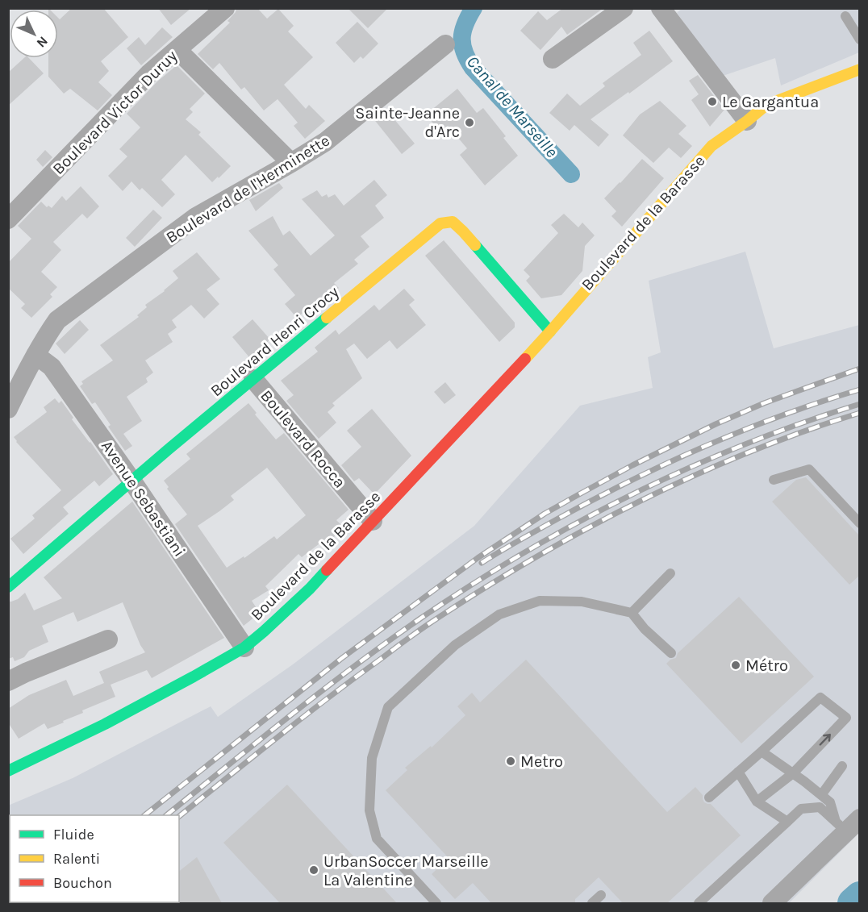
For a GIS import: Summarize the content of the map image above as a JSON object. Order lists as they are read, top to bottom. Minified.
{"streets":{"main road":["Boulevard de la Barasse","Boulevard Henri Crocy"],"street":["Boulevard Victor Duruy","Boulevard de l'Herminette","Boulevard Rocca","Avenue Sebastiani"]},"crossings":[["Boulevard de l'Herminette","Avenue Sebastiani"],["Boulevard de la Barasse","Boulevard Henri Crocy"],["Boulevard de la Barasse","Boulevard Rocca"],["Boulevard de la Barasse","Avenue Sebastiani"],["Boulevard Henri Crocy","Boulevard Rocca"],["Boulevard Henri Crocy","Avenue Sebastiani"]],"water":["Canal de Marseille"],"places":["Le Gargantua","Sainte-Jeanne d'Arc","Métro","Metro","UrbanSoccer Marseille La Valentine"],"legend":["Fluide","Ralenti","Bouchon"],"north":"bottom right"}
